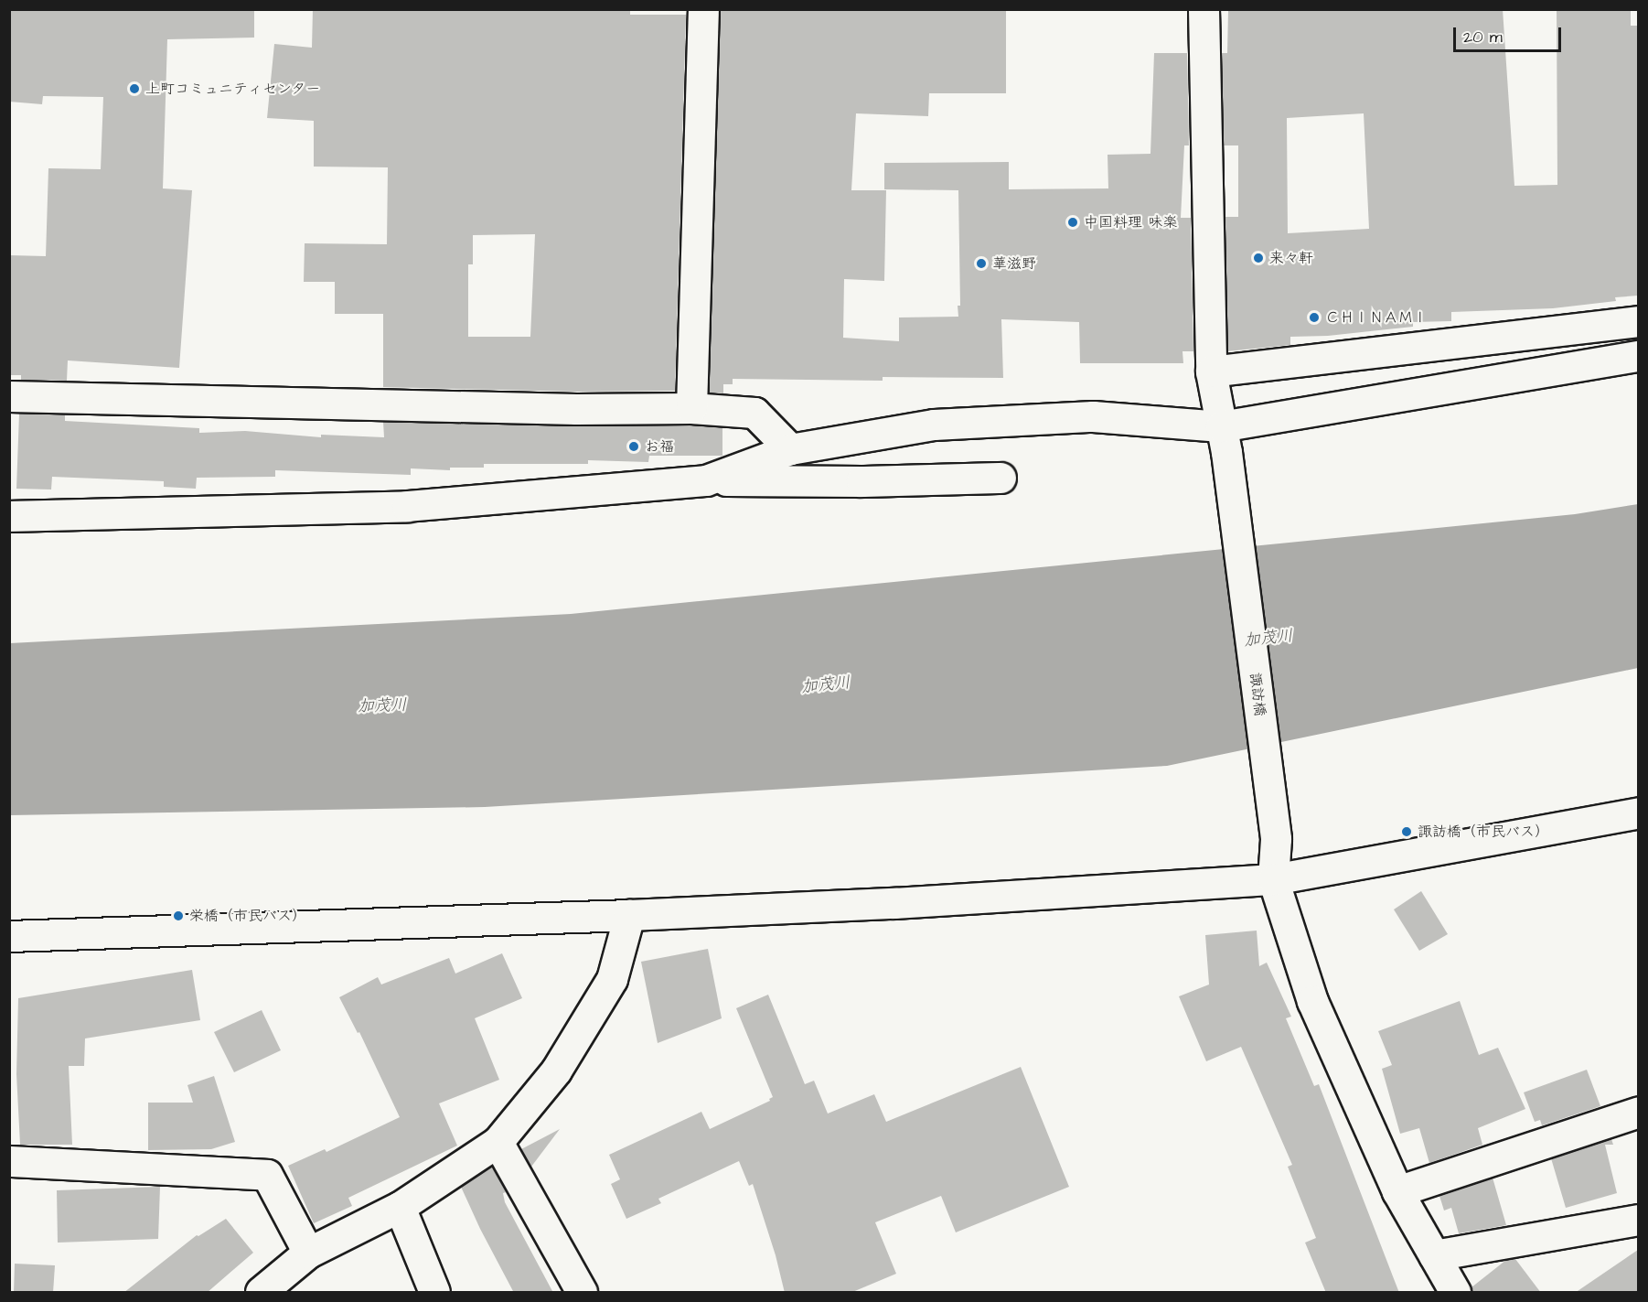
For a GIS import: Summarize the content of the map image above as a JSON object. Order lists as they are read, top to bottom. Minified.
{"streets":{"street":["諏訪橋"]},"water":["加茂川"],"places":["上町コミュニティセンター","中国料理 味楽","来々軒","華滋野","ＣＨＩＮＡＭＩ","お福","諏訪橋（市民バス）","栄橋（市民バス）"],"scale_bar":"20 m"}
